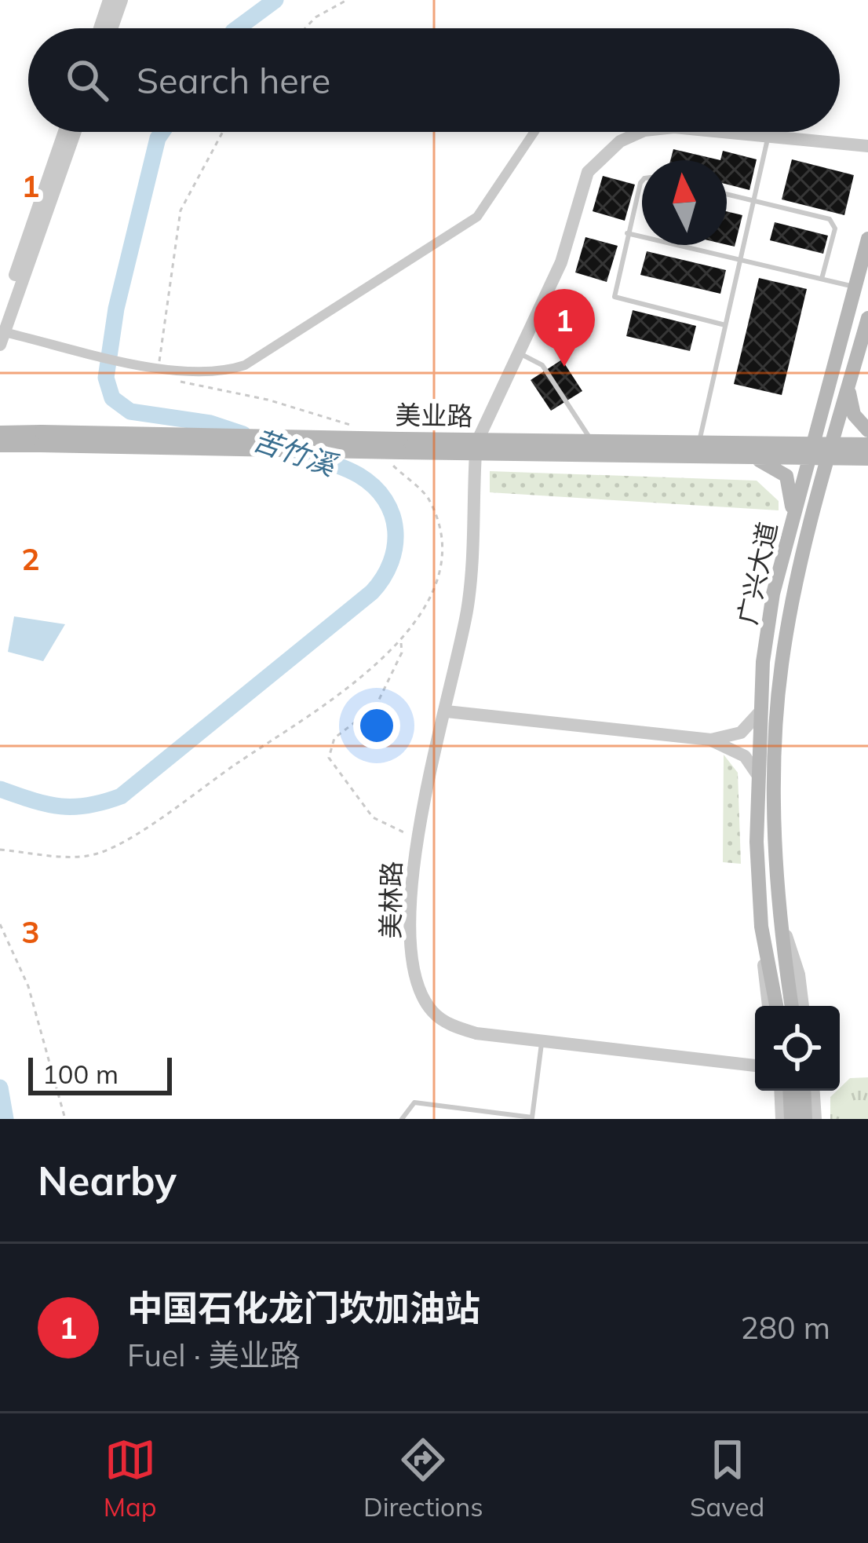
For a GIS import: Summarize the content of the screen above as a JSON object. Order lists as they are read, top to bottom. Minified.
{"streets":{"main road":["美业路","广兴大道"],"street":["美林路"]},"crossings":[["美业路","广兴大道"],["美业路","美林路"]],"water":["苦竹溪"],"scale_bar":"100 m","north":"top","page":{"search":"Search here","pins":"1","scale":"100 m","heading":"Nearby","list":[{"mark":"1","name":"中国石化龙门坎加油站","note":"Fuel · 美业路","value":"280 m"}],"nav":["Map","Directions","Saved"]},"grid":{"rows":["1","2","3"]}}
